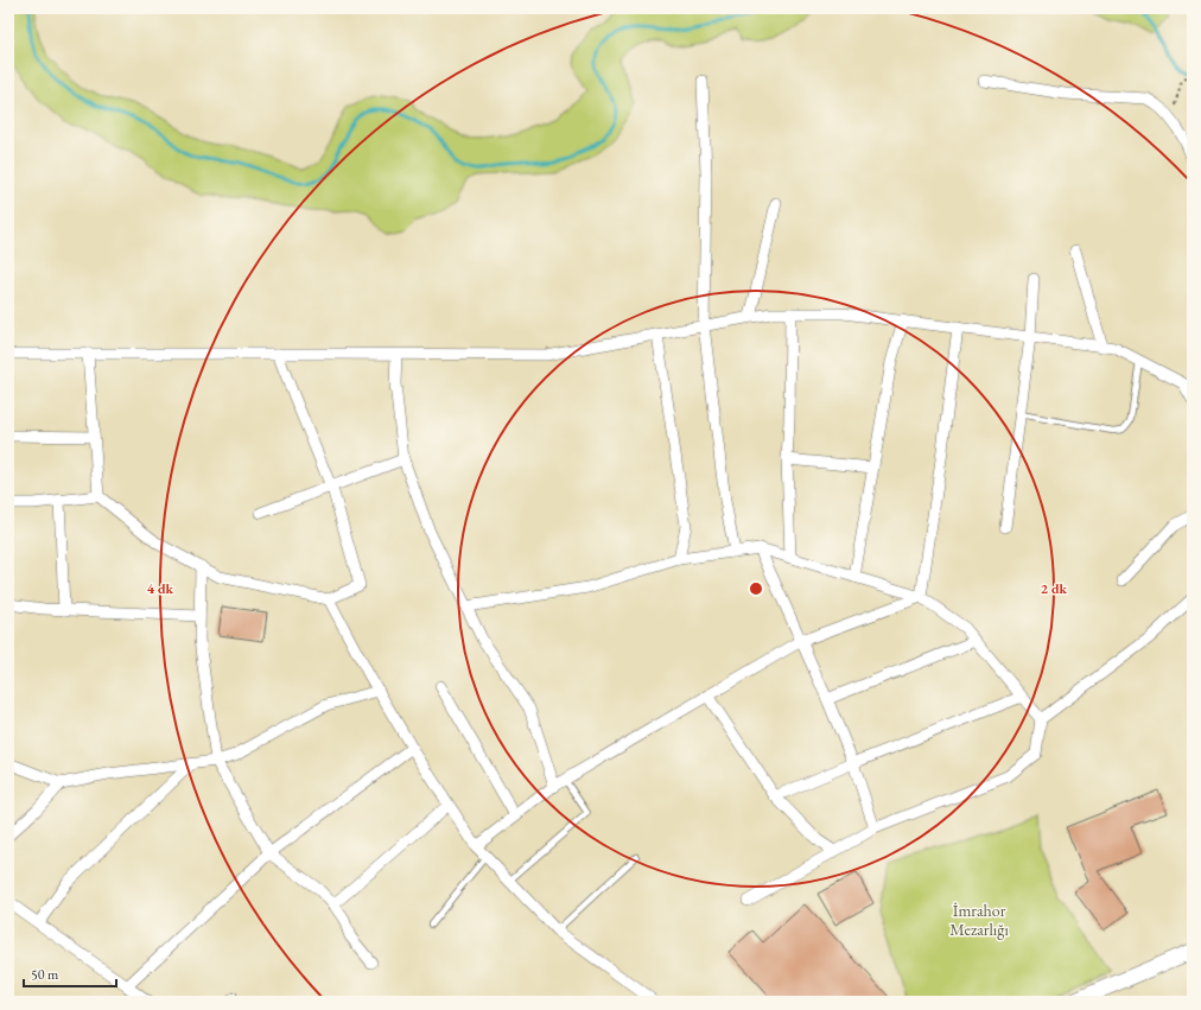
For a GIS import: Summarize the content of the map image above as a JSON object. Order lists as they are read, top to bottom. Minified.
{"parks":["İmrahor Mezarlığı"],"scale_bar":"50 m","rings":["2 dk","4 dk"]}
